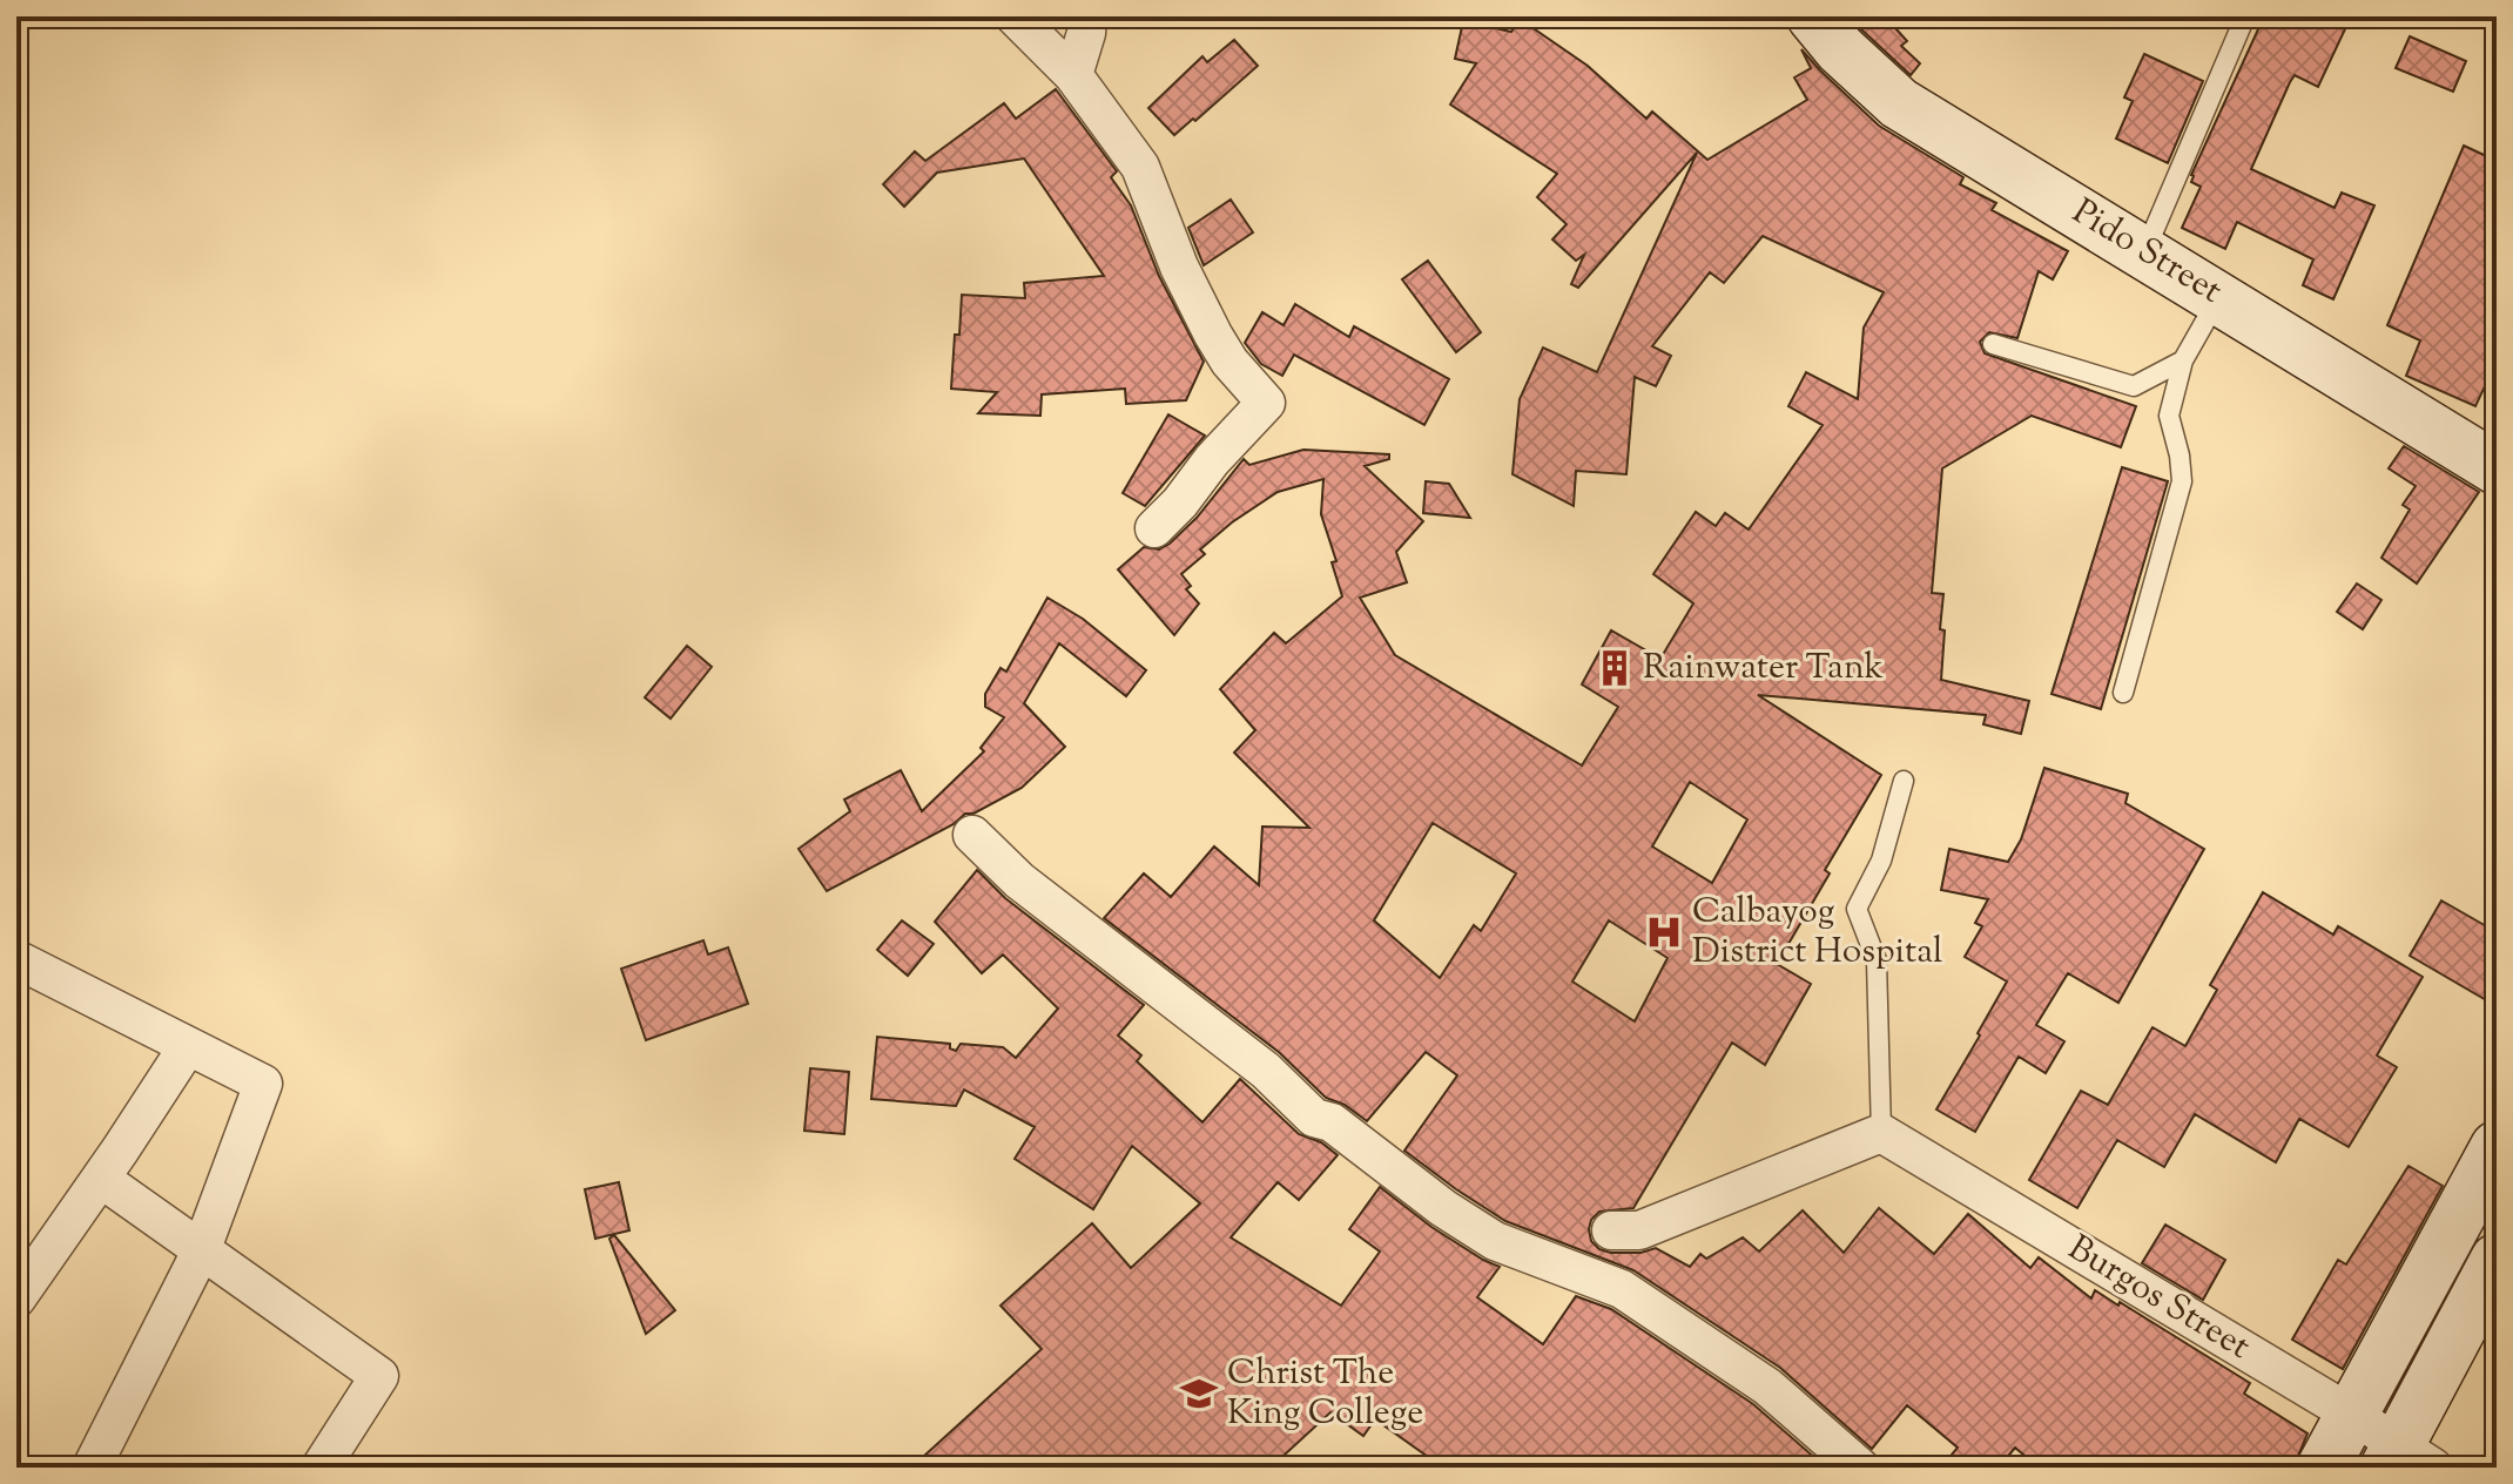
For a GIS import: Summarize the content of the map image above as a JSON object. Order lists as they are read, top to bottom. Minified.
{"streets":{"street":["Pido Street","Burgos Street"]},"places":{"building":["Rainwater Tank"],"hospital":["Calbayog District Hospital"],"school or university":["Christ The King College"]}}
